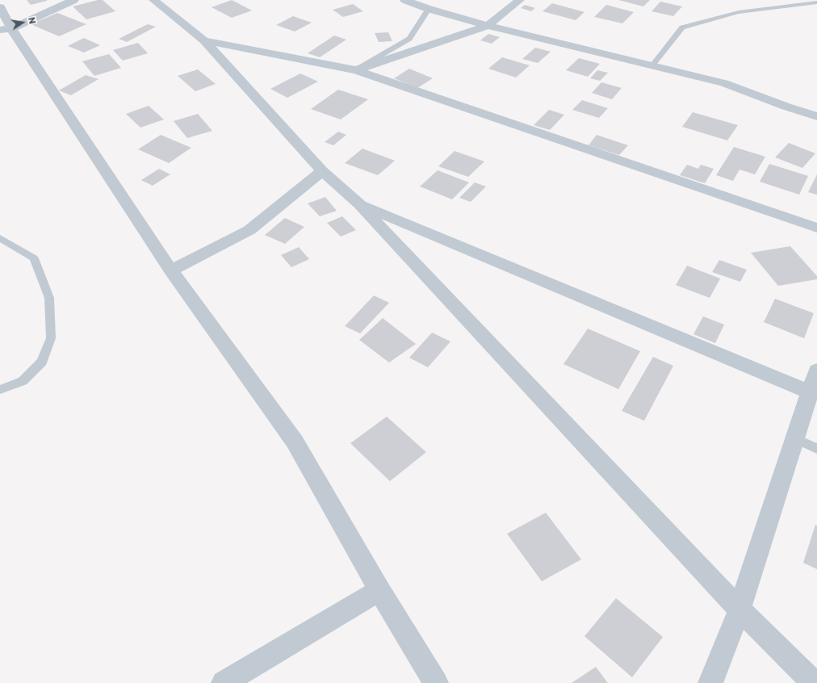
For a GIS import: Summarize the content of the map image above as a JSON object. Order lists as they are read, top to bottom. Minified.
{"north":"right"}
